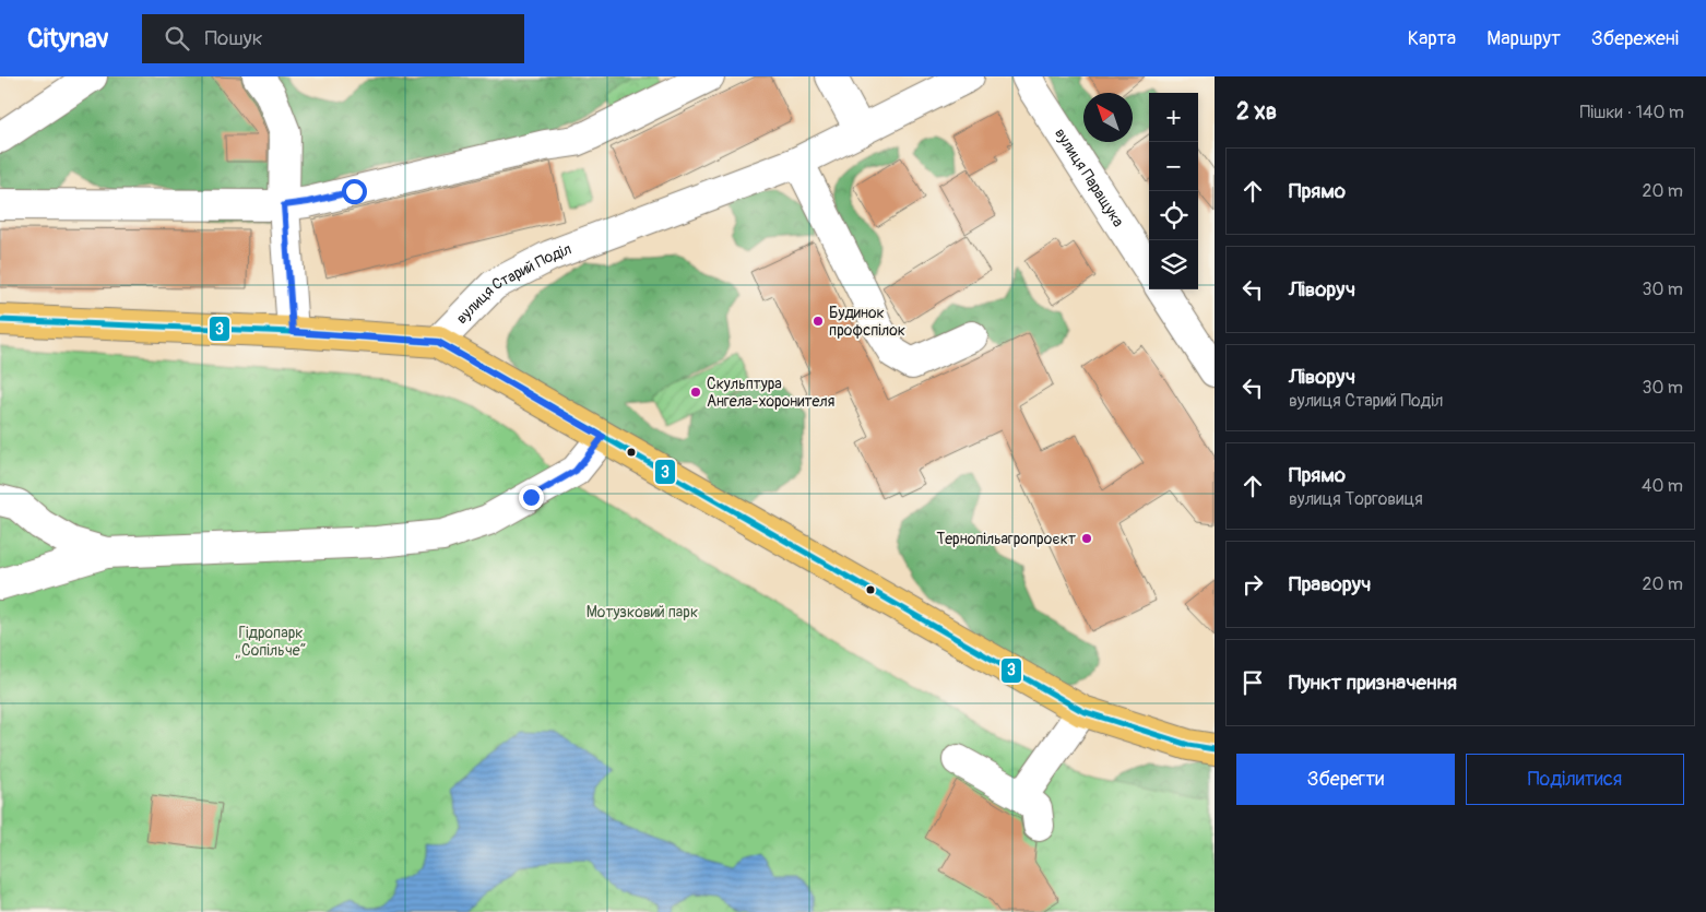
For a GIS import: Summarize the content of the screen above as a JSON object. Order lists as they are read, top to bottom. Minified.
{"streets":{"street":["вулиця Паращука","вулиця Старий Поділ"]},"parks":["Мотузковий парк","Гідропарк „Сопільче“"],"places":["Будинок профспілок","Скульптура Ангела-хоронителя","Тернопільагропроєкт"],"lines":["transit line 3"],"north":"top left","page":{"header":"Citynav","search":"Пошук","nav":["Карта","Маршрут","Збережені"],"heading":["2 хв","Пішки · 140 m"],"map_buttons":["+","−"],"list":[["Прямо","20 m"],["Ліворуч","30 m"],["Ліворуч","вулиця Старий Поділ","30 m"],["Прямо","вулиця Торговиця","40 m"],["Праворуч","20 m"],"Пункт призначення"],"buttons":["Зберегти","Поділитися"]}}
